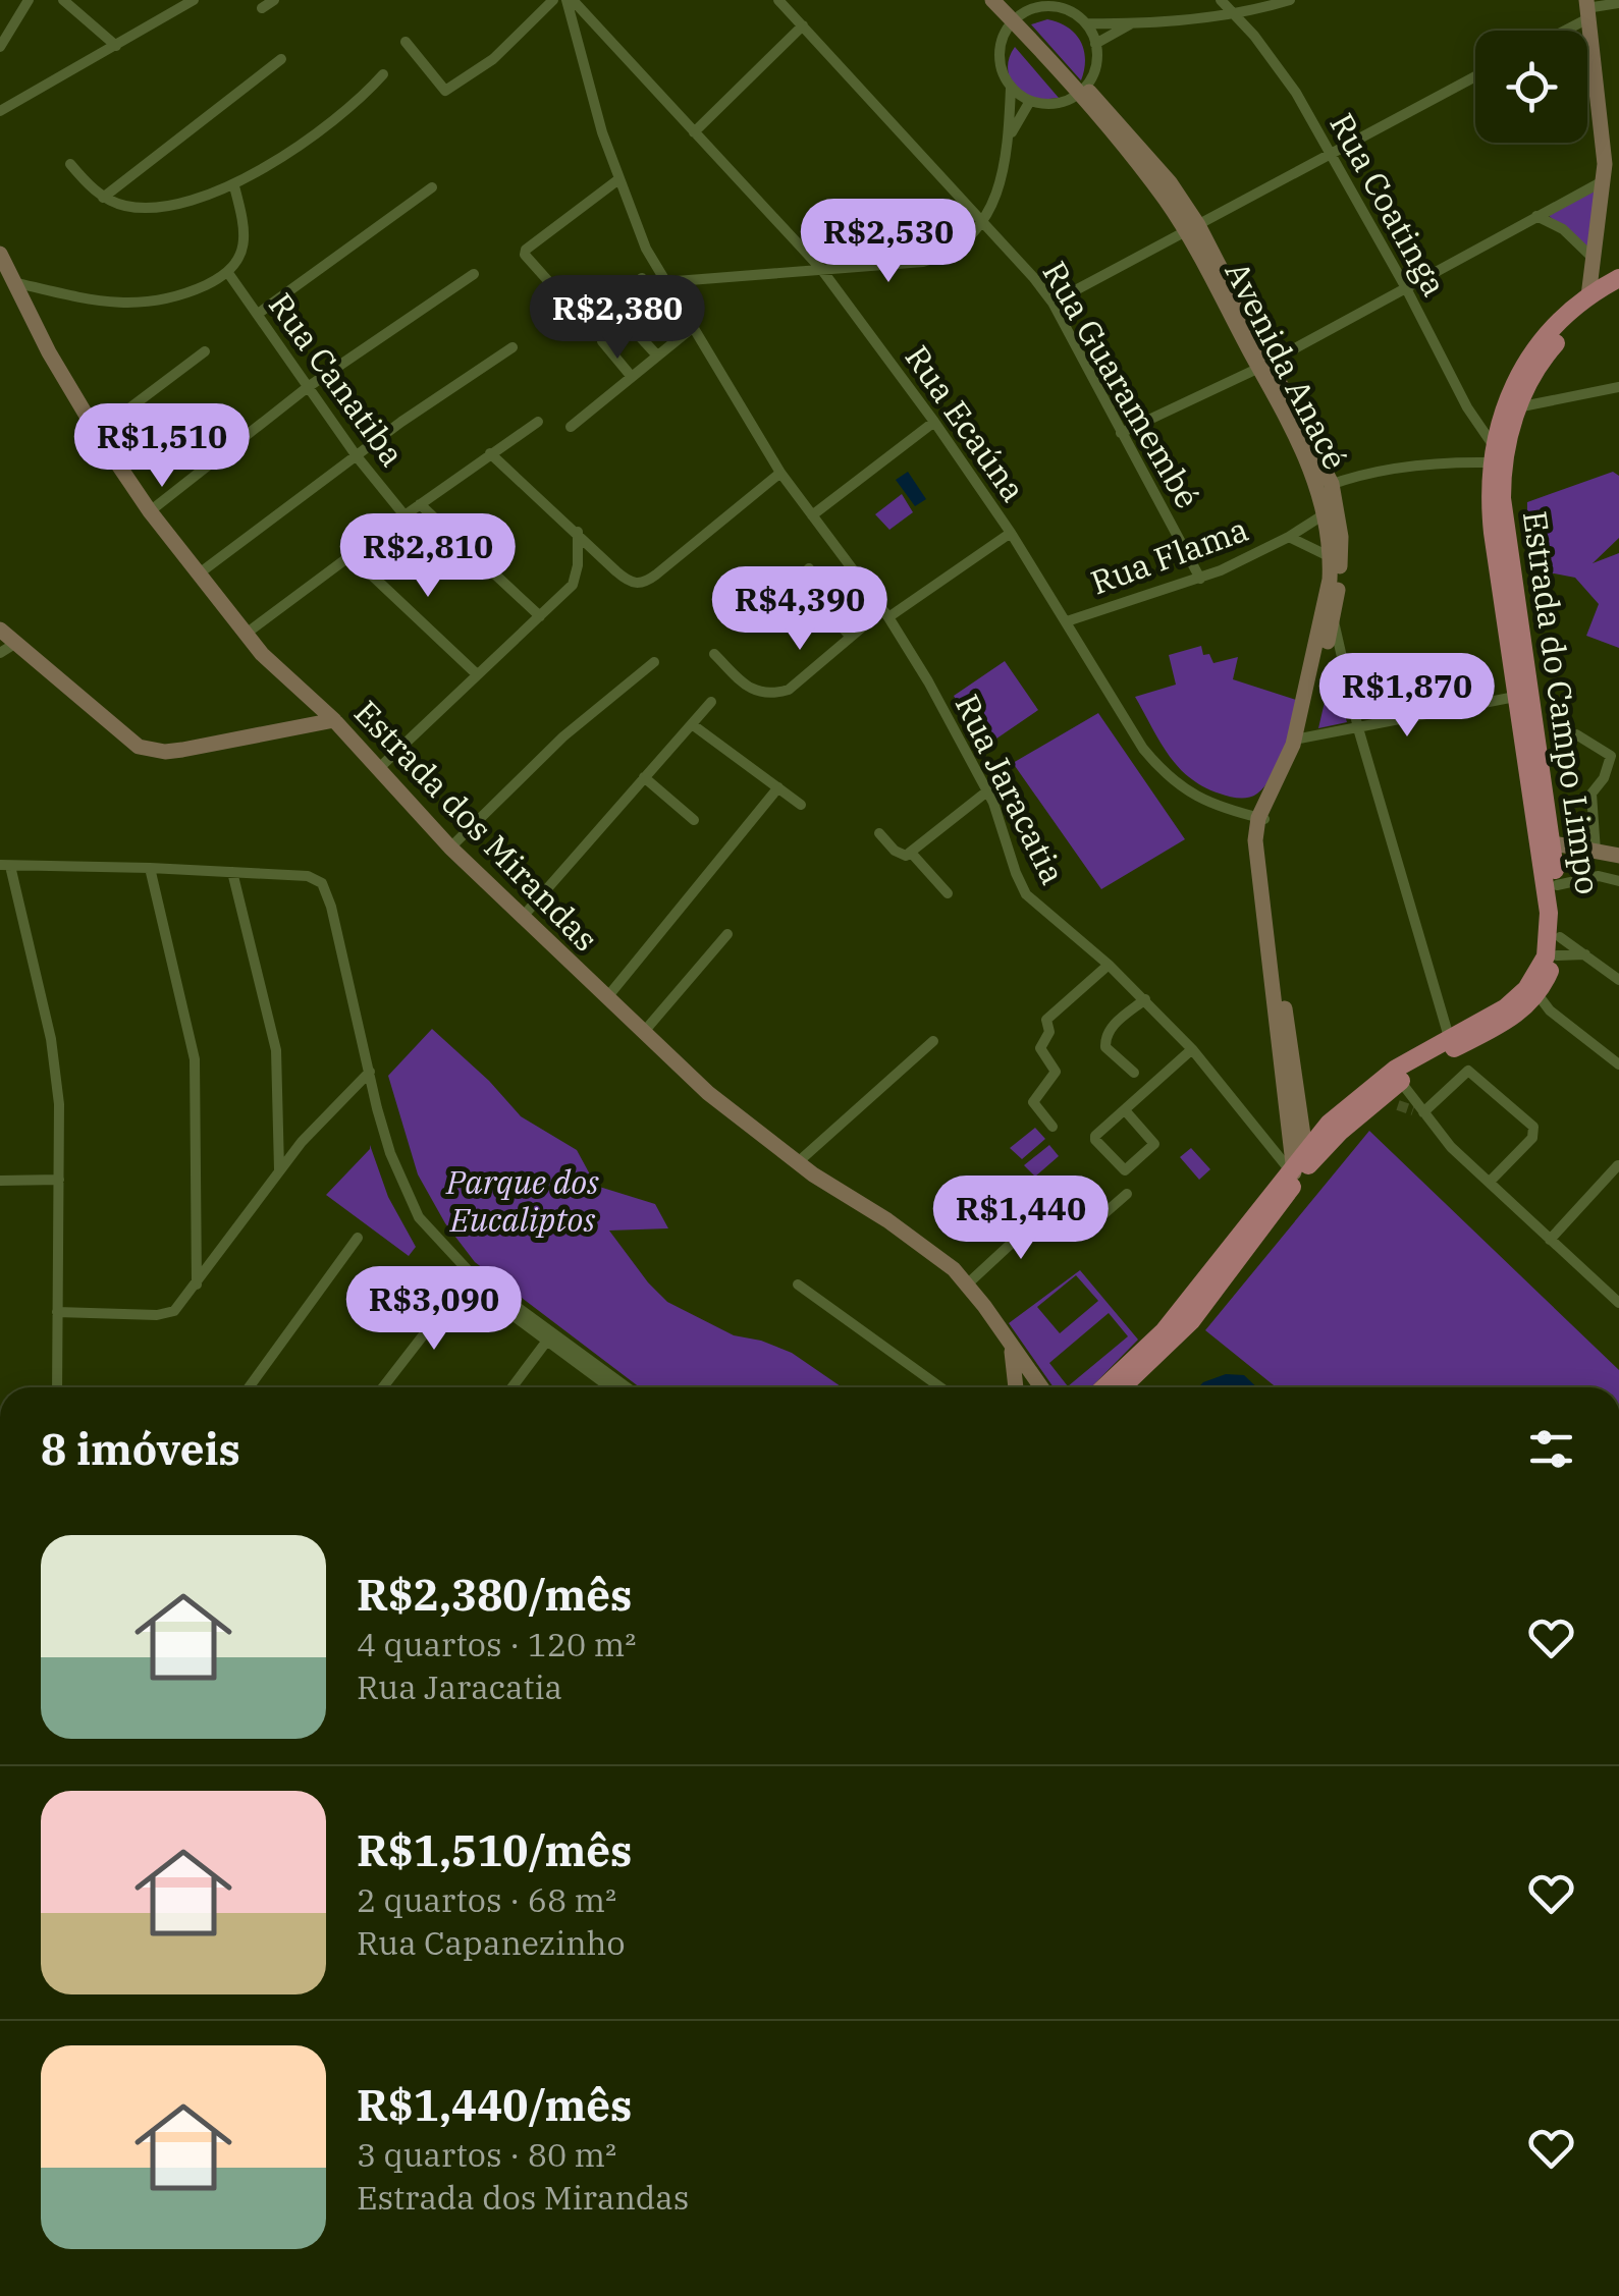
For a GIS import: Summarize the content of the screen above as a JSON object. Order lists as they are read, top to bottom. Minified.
{"streets":{"main road":["Estrada do Campo Limpo"],"street":["Rua Coatinga","Avenida Anacé","Rua Canatiba","Rua Guaramembé","Rua Ecaúna","Rua Flama","Rua Jaracatia","Estrada dos Mirandas"]},"crossings":[["Rua Coatinga","Estrada do Campo Limpo"],["Avenida Anacé","Rua Ecaúna"],["Avenida Anacé","Rua Flama"],["Avenida Anacé","Estrada do Campo Limpo"],["Avenida Anacé","Rua Jaracatia"],["Rua Guaramembé","Rua Flama"],["Rua Ecaúna","Rua Flama"],["Rua Ecaúna","Rua Jaracatia"],["Estrada do Campo Limpo","Rua Jaracatia"]],"parks":["Parque dos Eucaliptos"],"page":{"price":["R$2,530","R$2,380","R$1,510","R$2,810","R$4,390","R$1,870","R$1,440","R$3,090"],"heading":"8 imóveis","list":[{"name":"R$2,380/mês","note":"4 quartos · 120 m² · Rua Jaracatia"},{"name":"R$1,510/mês","note":"2 quartos · 68 m² · Rua Capanezinho"},{"name":"R$1,440/mês","note":"3 quartos · 80 m² · Estrada dos Mirandas"}]}}
